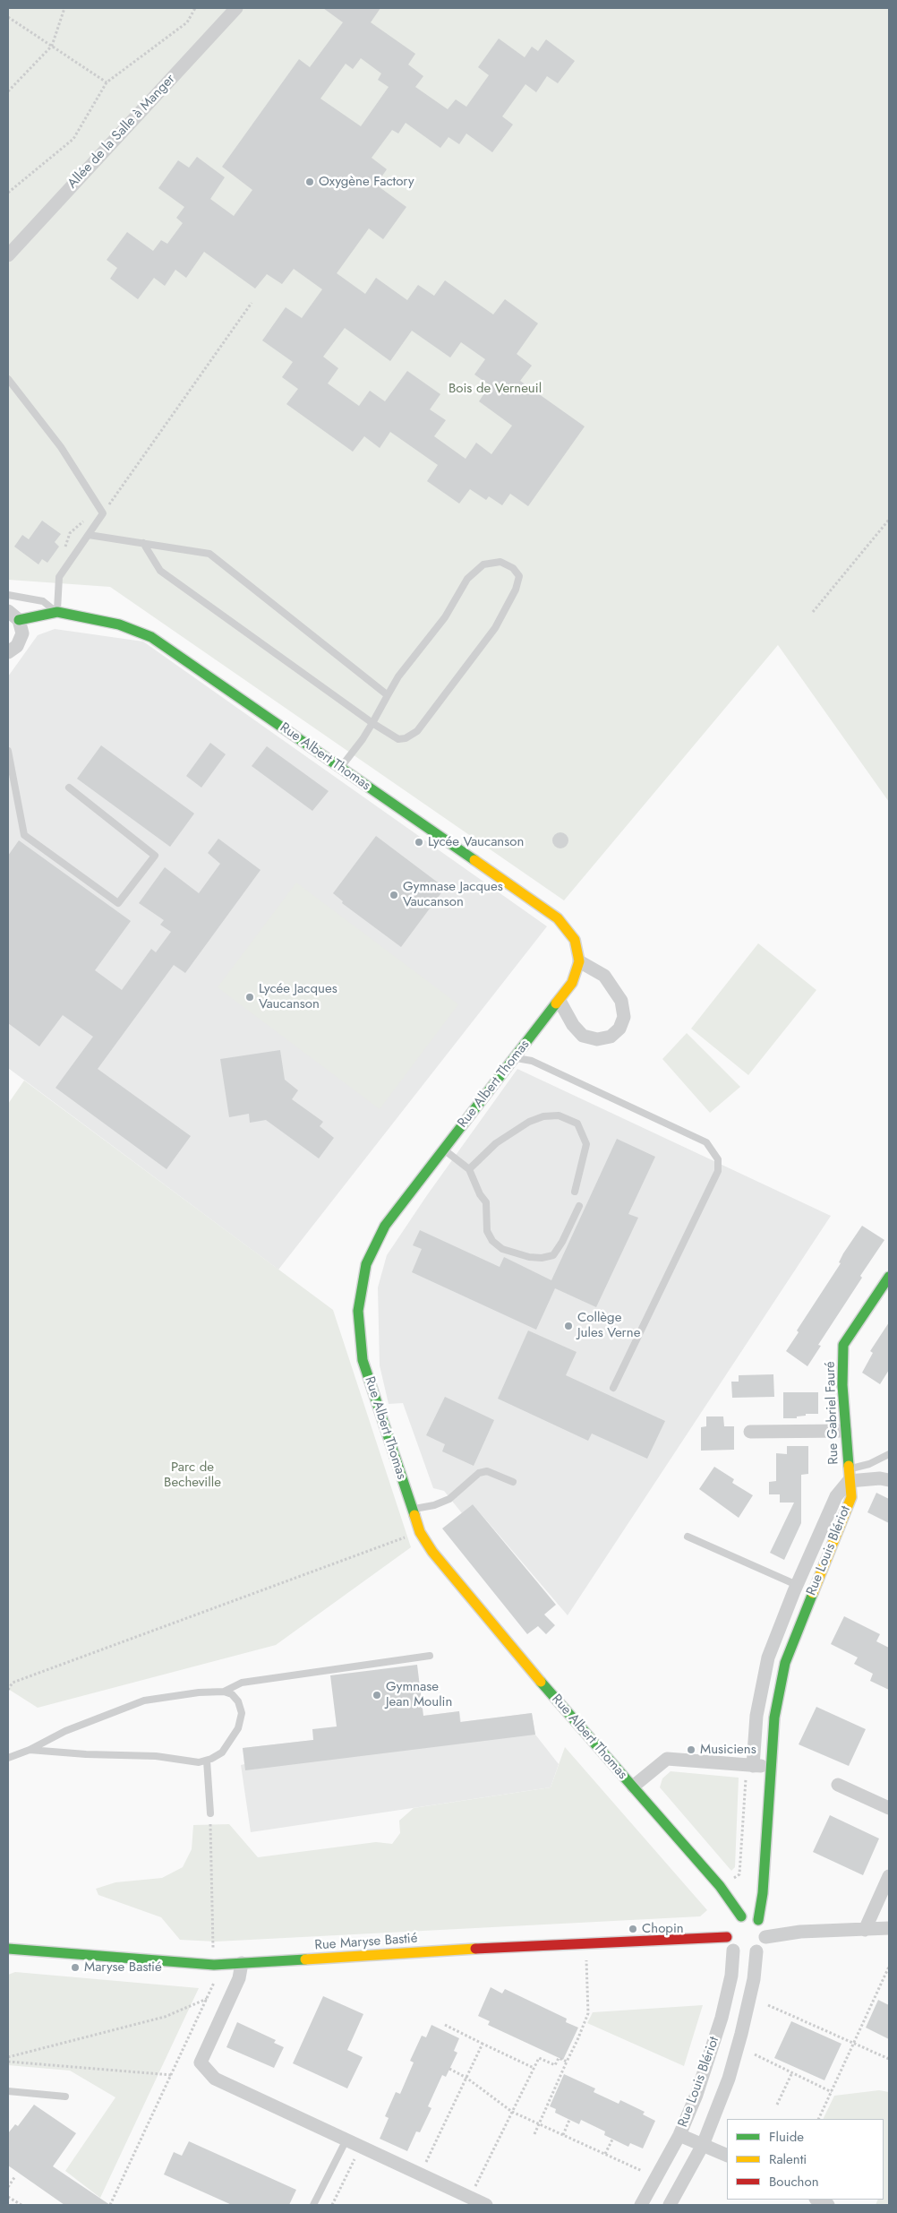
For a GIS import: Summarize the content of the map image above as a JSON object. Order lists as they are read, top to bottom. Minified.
{"streets":{"street":["Allée de la Salle à Manger","Rue Albert Thomas","Rue Gabriel Fauré","Rue Louis Blériot","Rue Maryse Bastié"]},"crossings":[["Rue Albert Thomas","Rue Louis Blériot"],["Rue Albert Thomas","Rue Maryse Bastié"],["Rue Gabriel Fauré","Rue Louis Blériot"],["Rue Louis Blériot","Rue Maryse Bastié"]],"parks":["Bois de Verneuil","Parc de Becheville"],"places":["Oxygène Factory","Lycée Vaucanson","Gymnase Jacques Vaucanson","Lycée Jacques Vaucanson","Collège Jules Verne","Gymnase Jean Moulin","Musiciens","Chopin","Maryse Bastié"],"legend":["Fluide","Ralenti","Bouchon"]}
